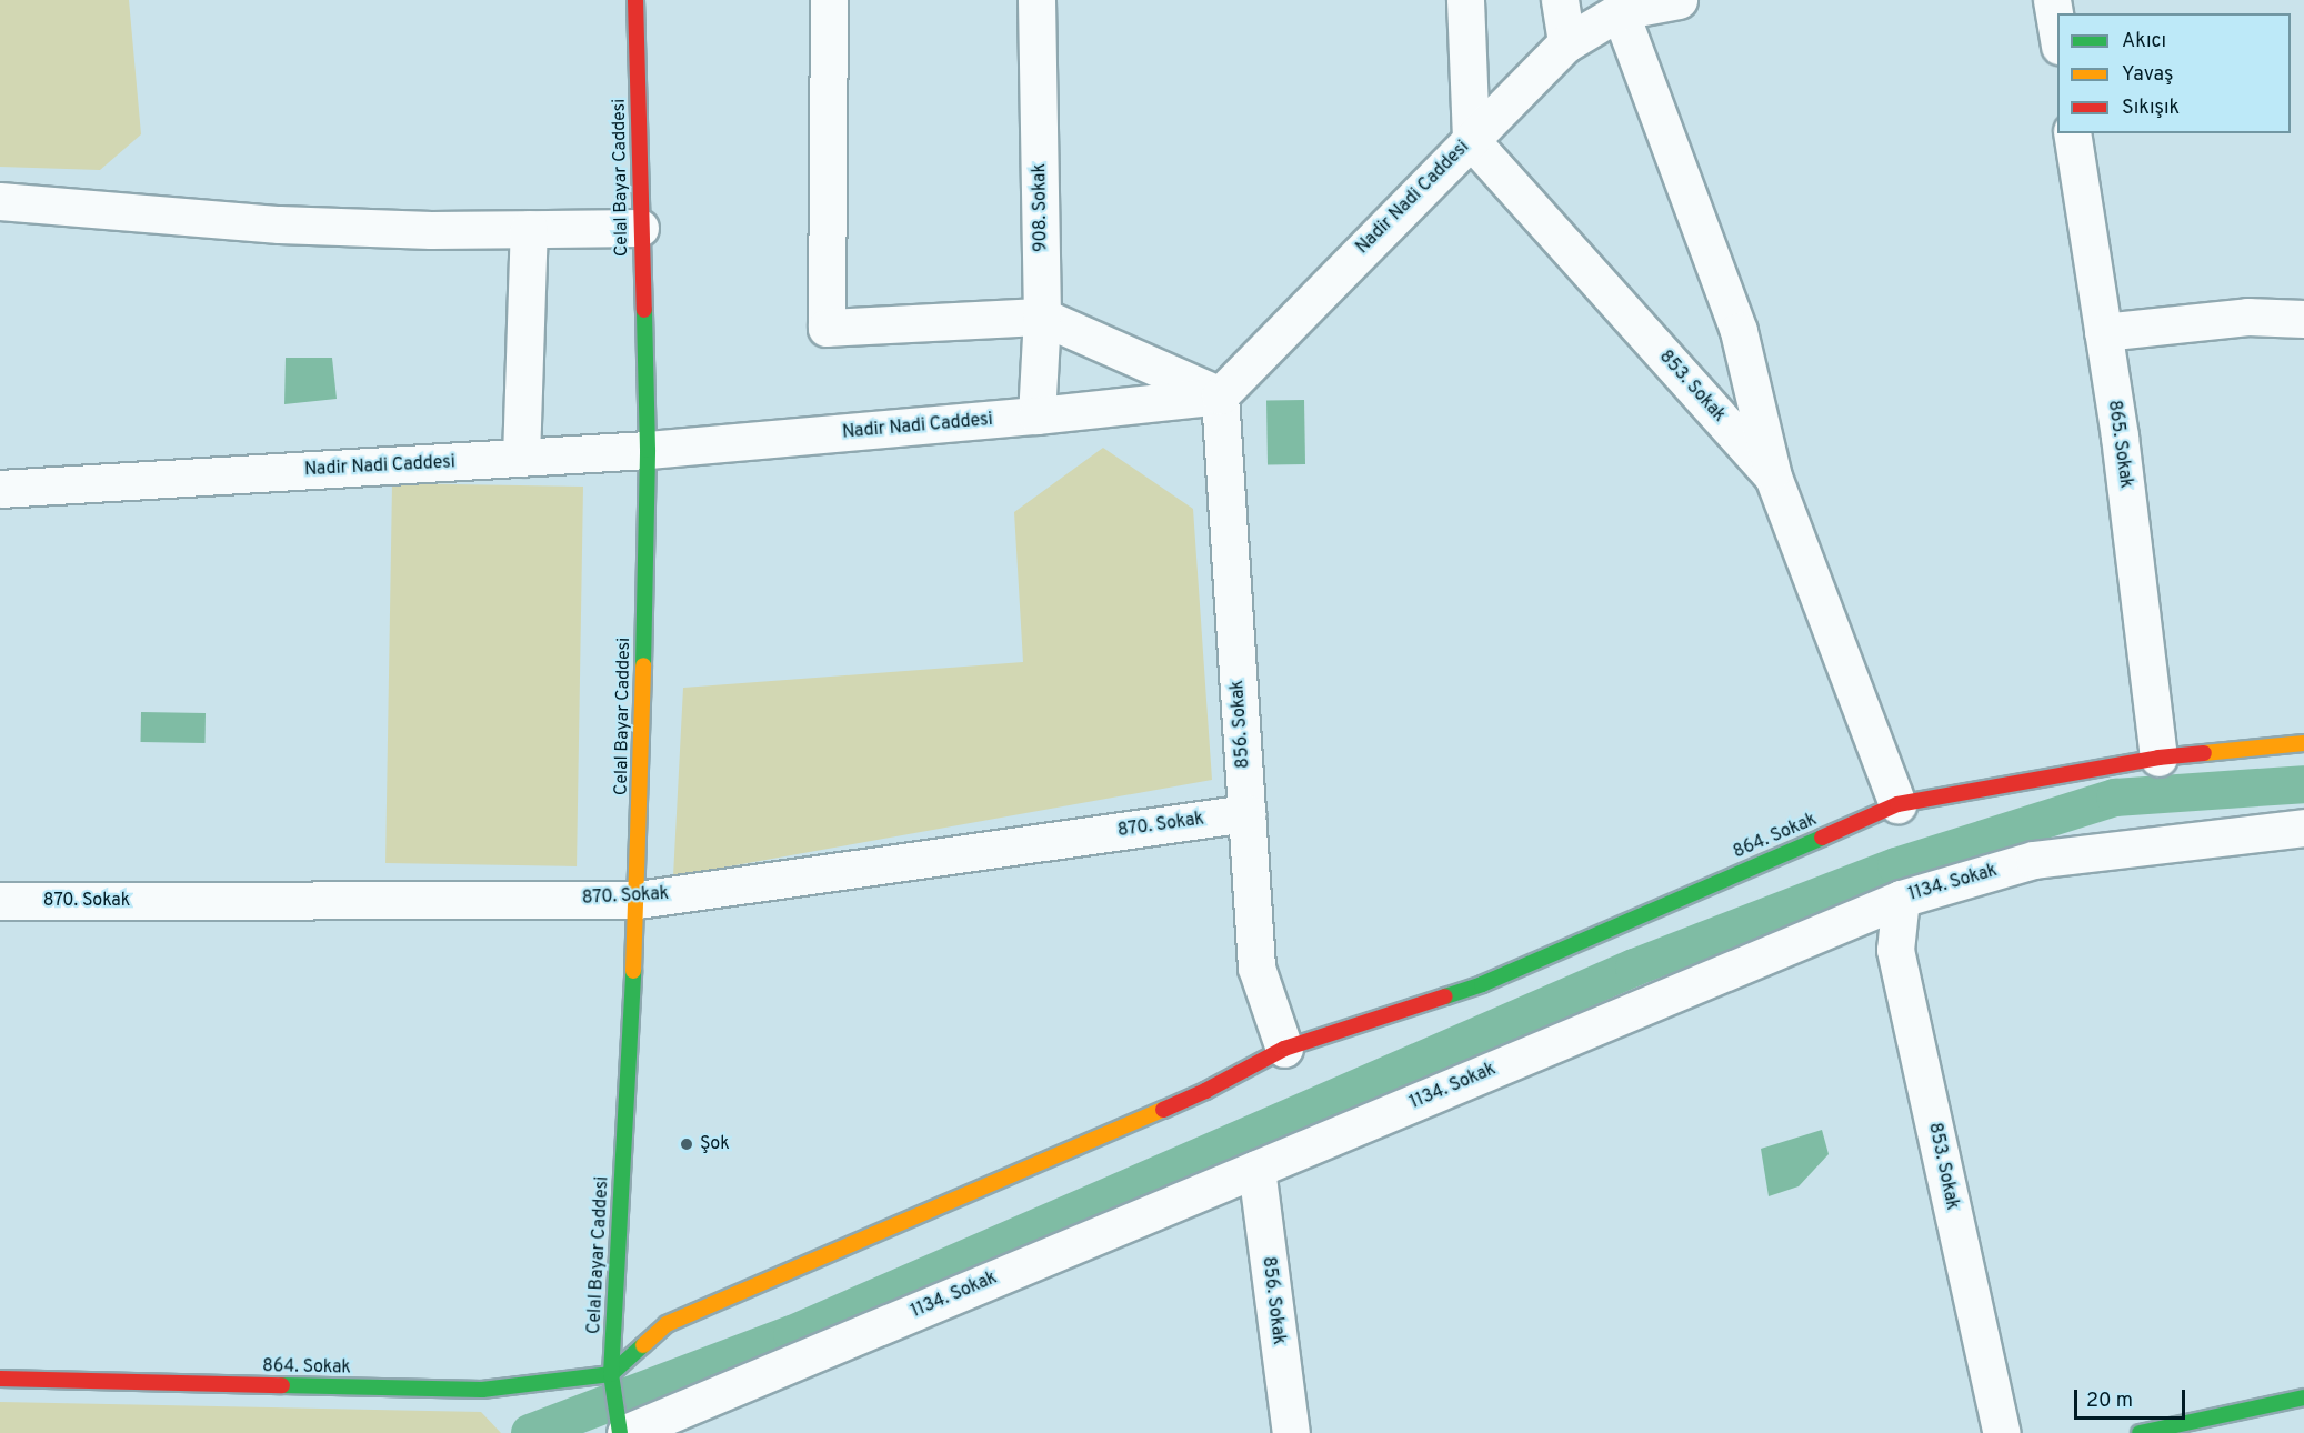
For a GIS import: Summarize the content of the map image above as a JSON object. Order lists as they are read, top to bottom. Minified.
{"streets":{"street":["Celal Bayar Caddesi","Nadir Nadi Caddesi","908. Sokak","853. Sokak","865. Sokak","856. Sokak","870. Sokak","864. Sokak","1134. Sokak"]},"crossings":[["Celal Bayar Caddesi","Nadir Nadi Caddesi"],["Celal Bayar Caddesi","870. Sokak"],["Celal Bayar Caddesi","864. Sokak"],["Nadir Nadi Caddesi","908. Sokak"],["Nadir Nadi Caddesi","853. Sokak"],["Nadir Nadi Caddesi","856. Sokak"],["853. Sokak","864. Sokak"],["853. Sokak","1134. Sokak"],["865. Sokak","864. Sokak"],["856. Sokak","870. Sokak"],["856. Sokak","864. Sokak"],["856. Sokak","1134. Sokak"]],"places":["Şok"],"legend":["Akıcı","Yavaş","Sıkışık"],"scale_bar":"20 m"}
